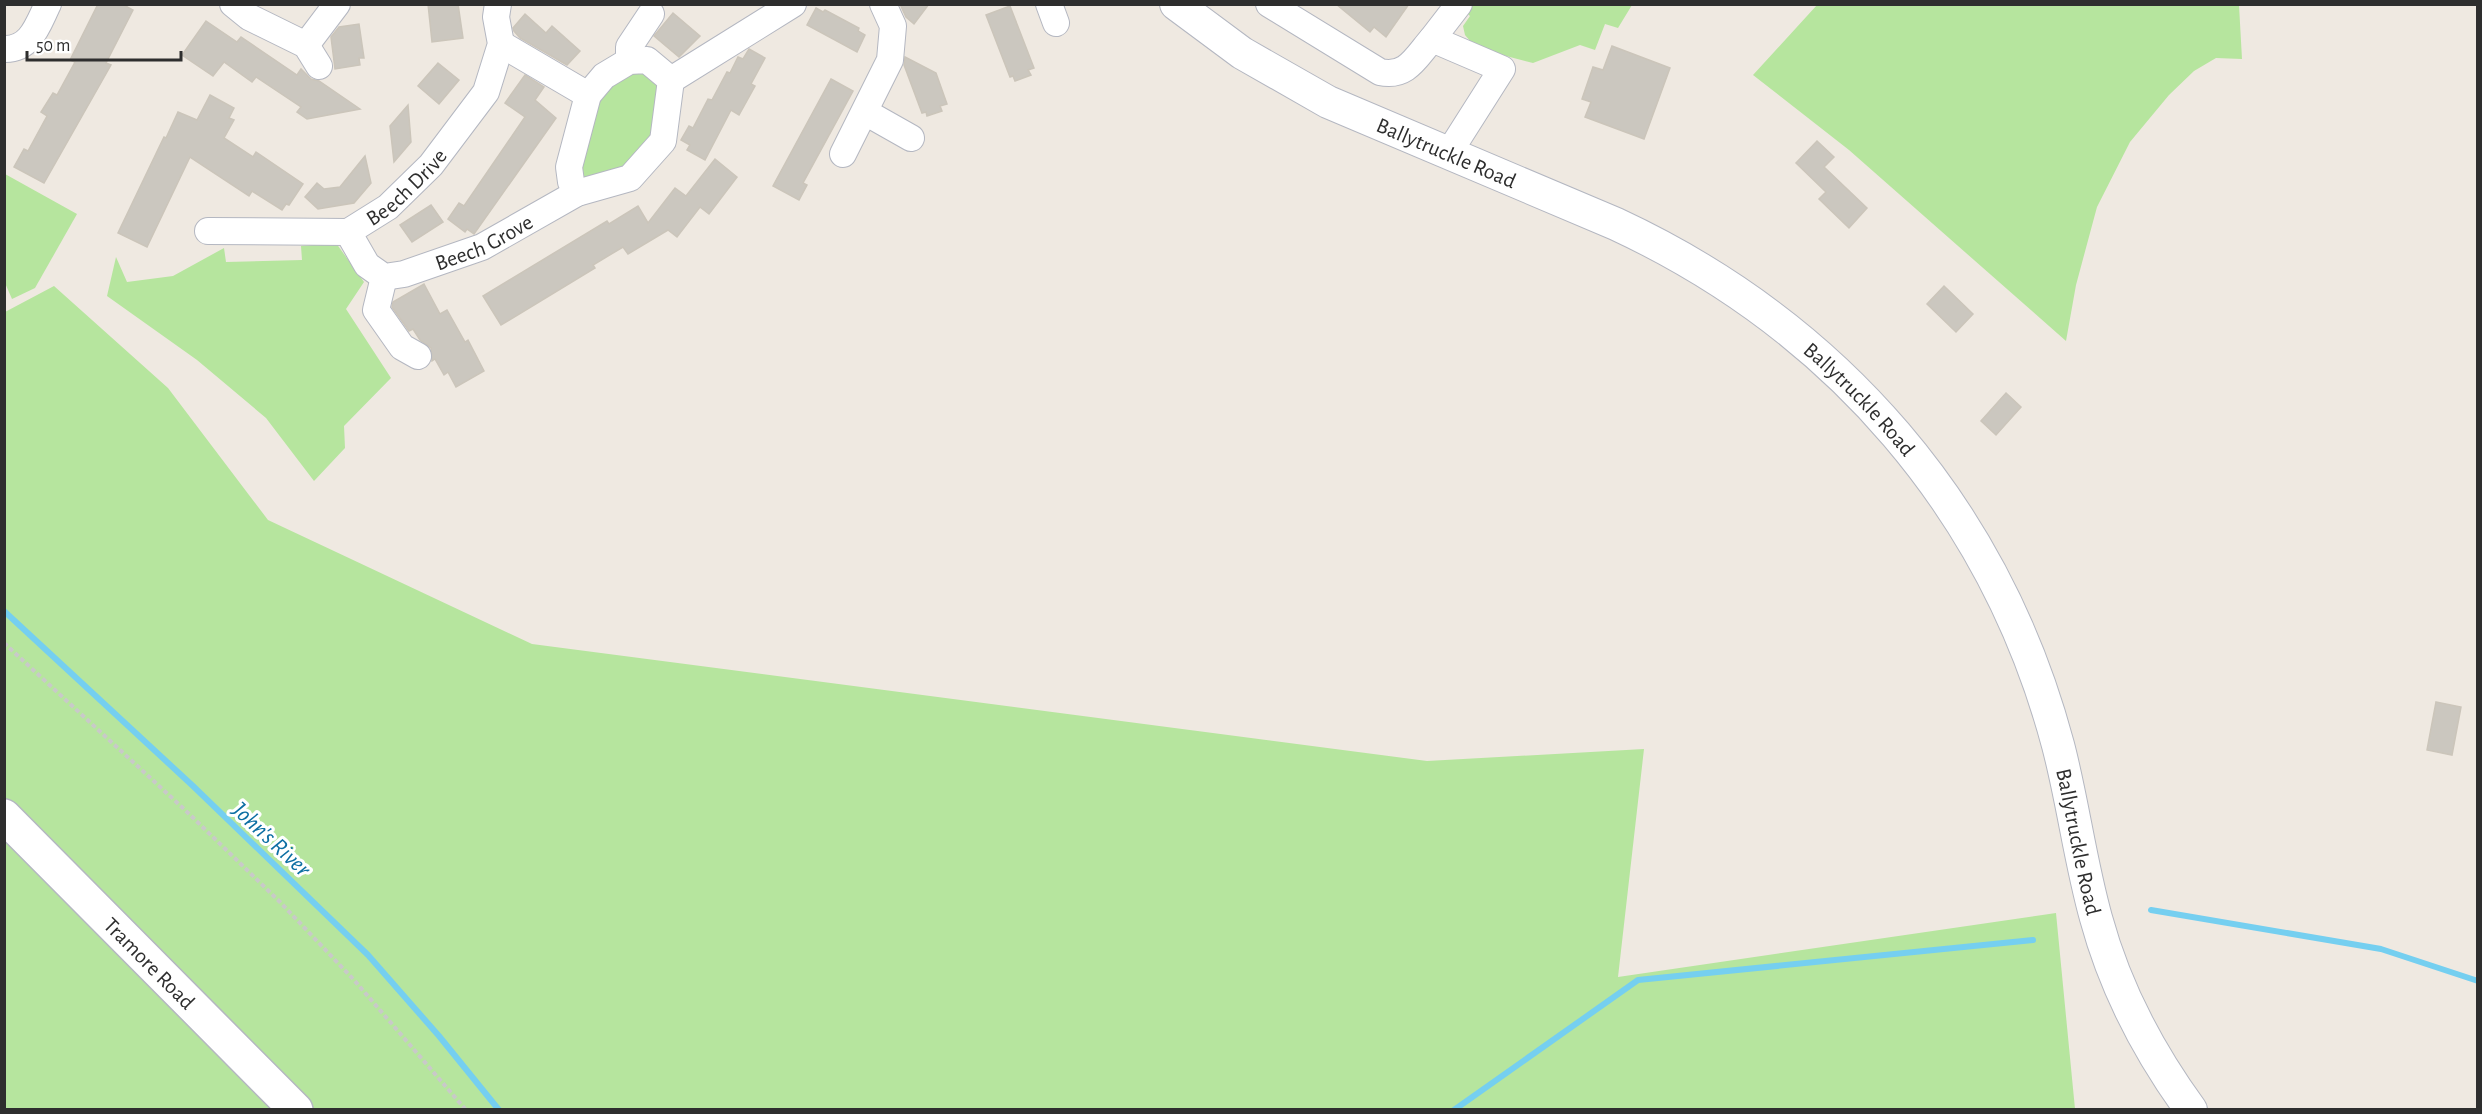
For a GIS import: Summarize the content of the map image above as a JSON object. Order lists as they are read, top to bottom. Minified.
{"streets":{"main road":["Tramore Road"],"street":["Ballytruckle Road","Beech Drive","Beech Grove"]},"water":["John's River"],"scale_bar":"50 m"}
